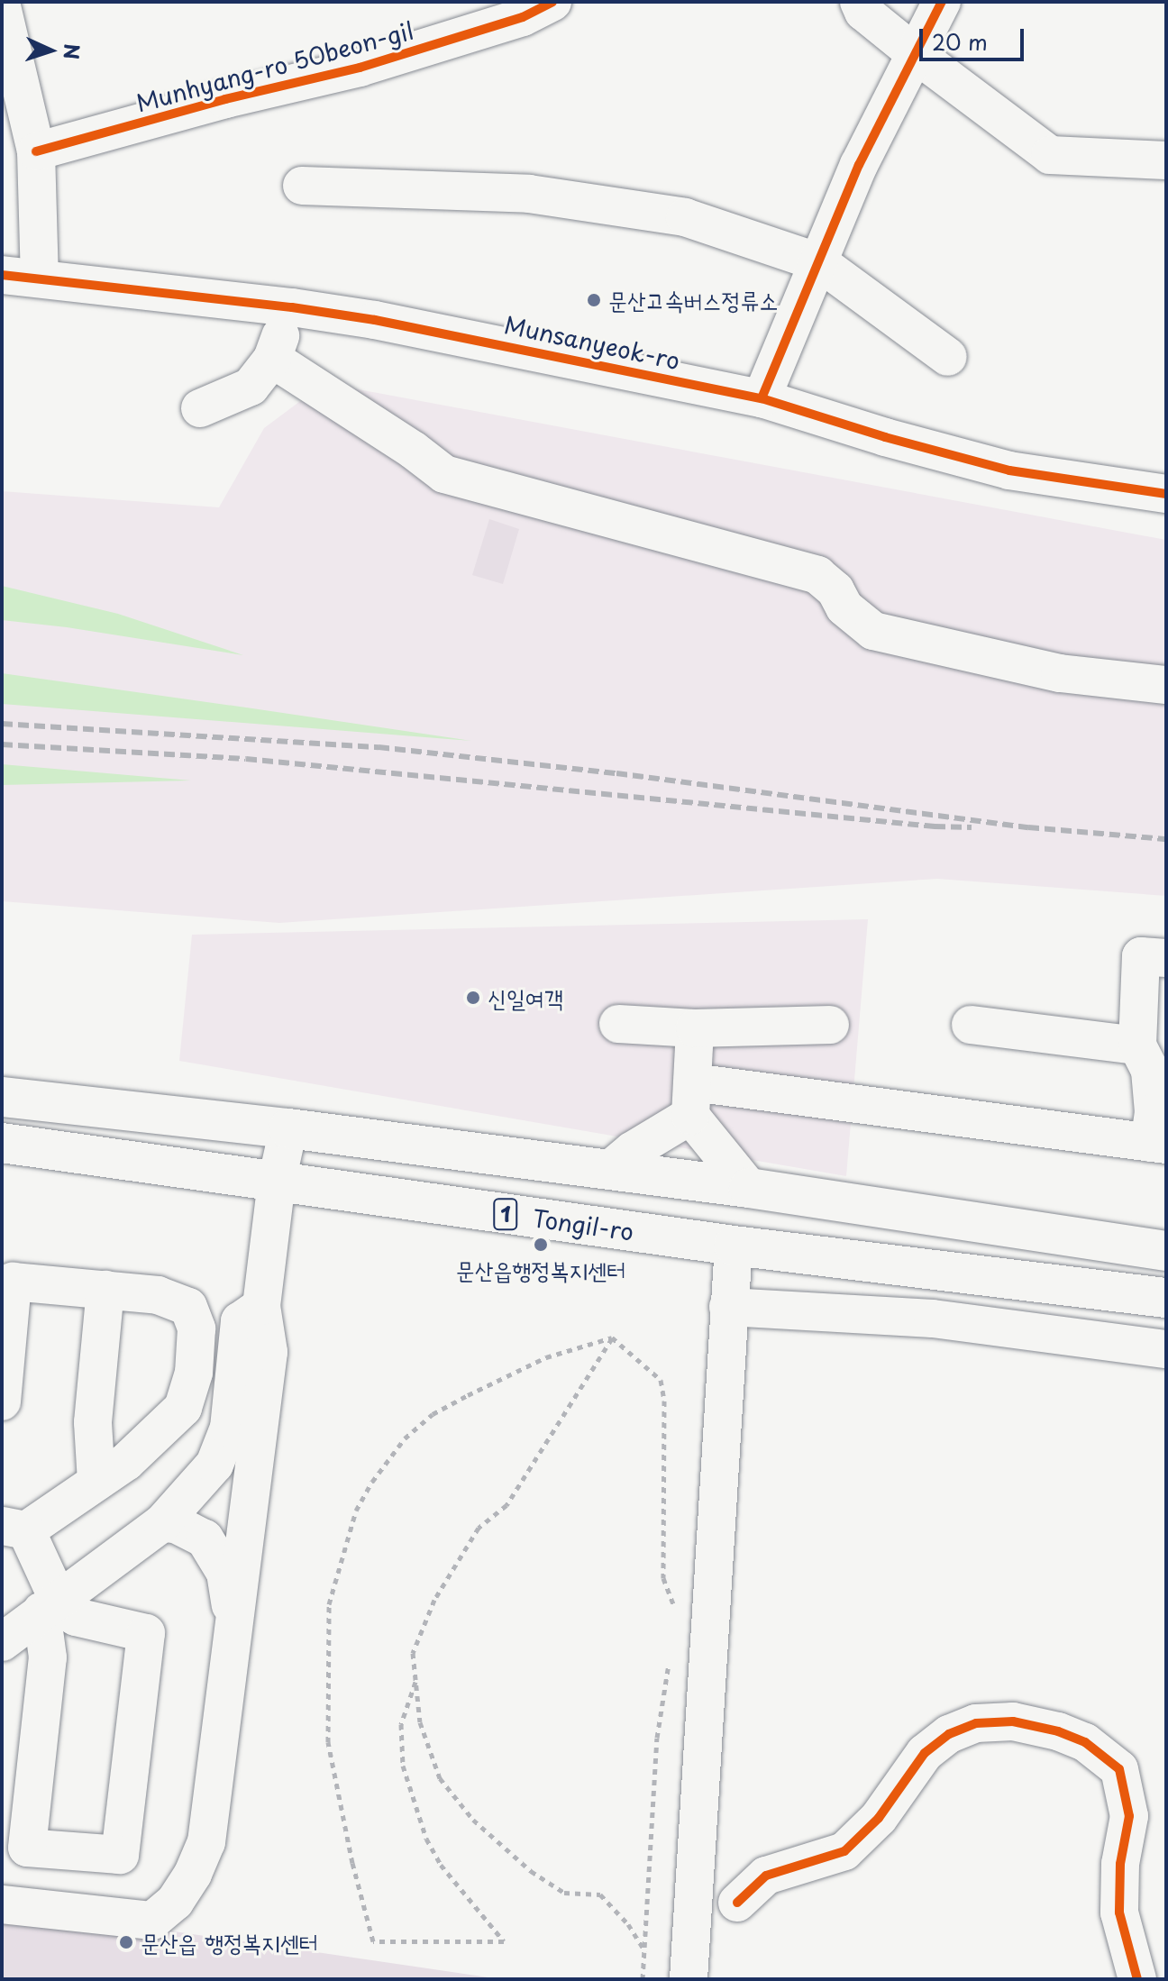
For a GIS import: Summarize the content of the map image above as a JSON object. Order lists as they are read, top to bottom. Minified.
{"streets":{"main road":["1","Tongil-ro"],"street":["Munhyang-ro 50beon-gil","Munsanyeok-ro"]},"places":["문산고속버스정류소","신일여객","문산읍행정복지센터","문산읍 행정복지센터"],"scale_bar":"20 m","north":"right"}
